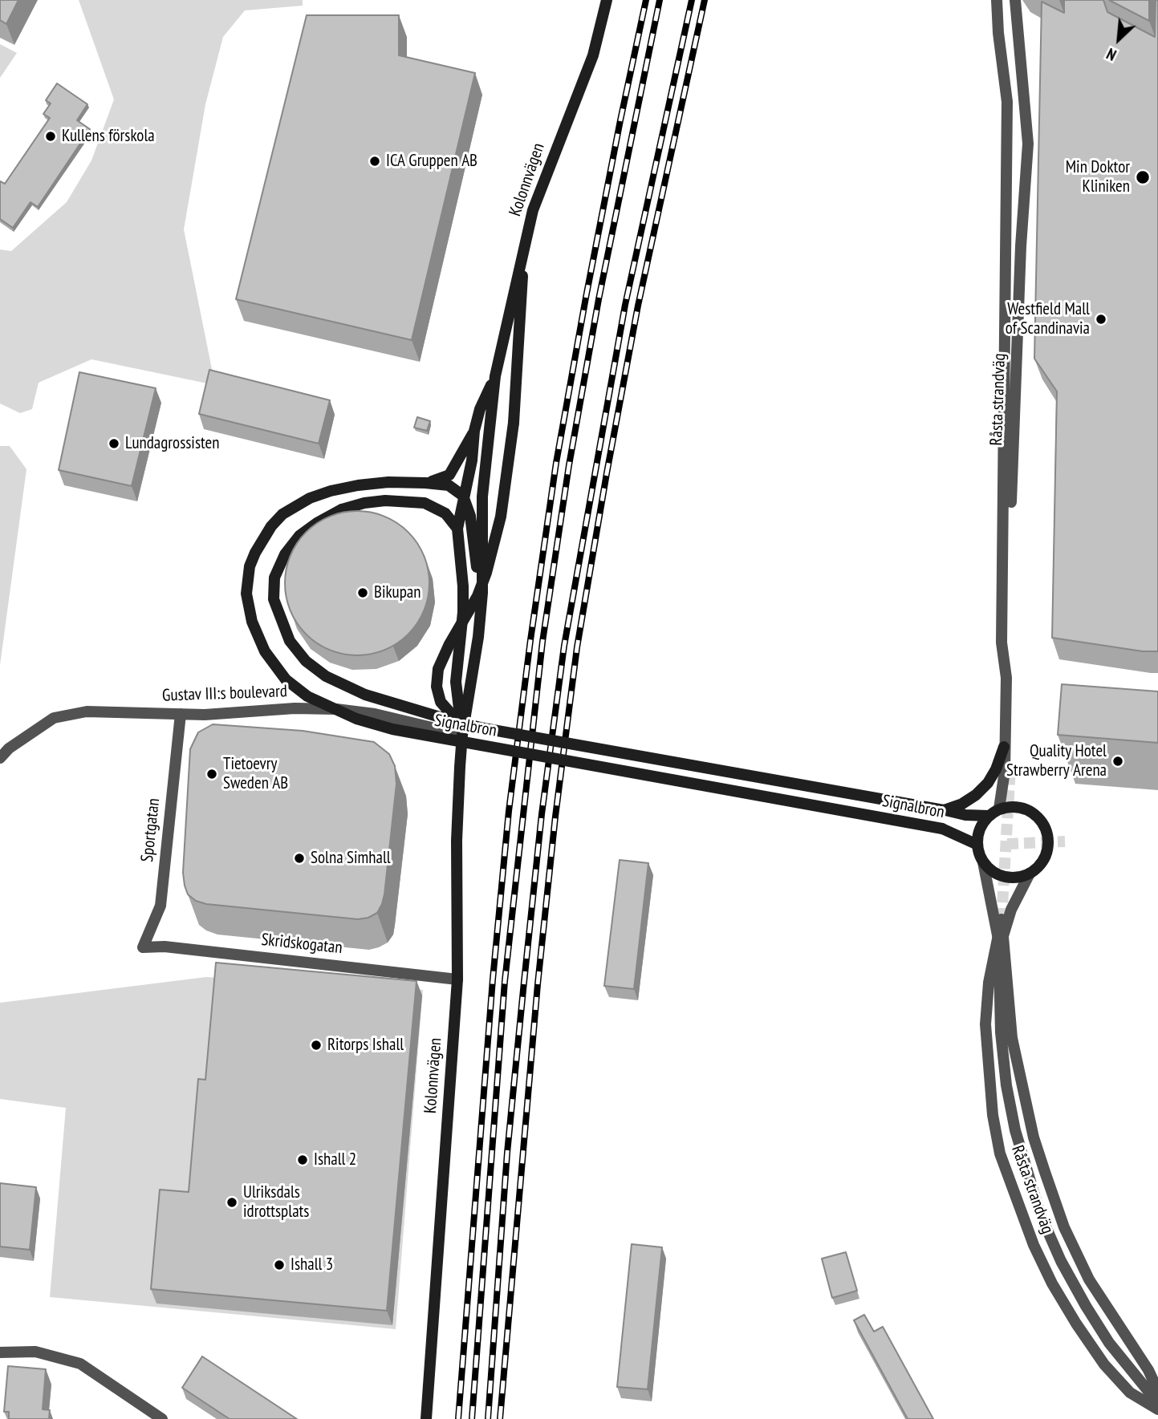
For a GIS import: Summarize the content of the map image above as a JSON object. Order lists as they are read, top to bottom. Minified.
{"streets":{"street":["Kolonnvägen","Råsta strandväg","Gustav III:s boulevard","Signalbron","Sportgatan","Skridskogatan"]},"crossings":[["Kolonnvägen","Gustav III:s boulevard"],["Kolonnvägen","Signalbron"],["Kolonnvägen","Skridskogatan"],["Råsta strandväg","Signalbron"],["Gustav III:s boulevard","Sportgatan"],["Sportgatan","Skridskogatan"]],"places":["Kullens förskola","ICA Gruppen AB","Min Doktor Kliniken","Westfield Mall of Scandinavia","Lundagrossisten","Bikupan","Quality Hotel Strawberry Arena","Tietoevry Sweden AB","Solna Simhall","Ritorps Ishall","Ishall 2","Ulriksdals idrottsplats","Ishall 3"],"north":"bottom left"}
